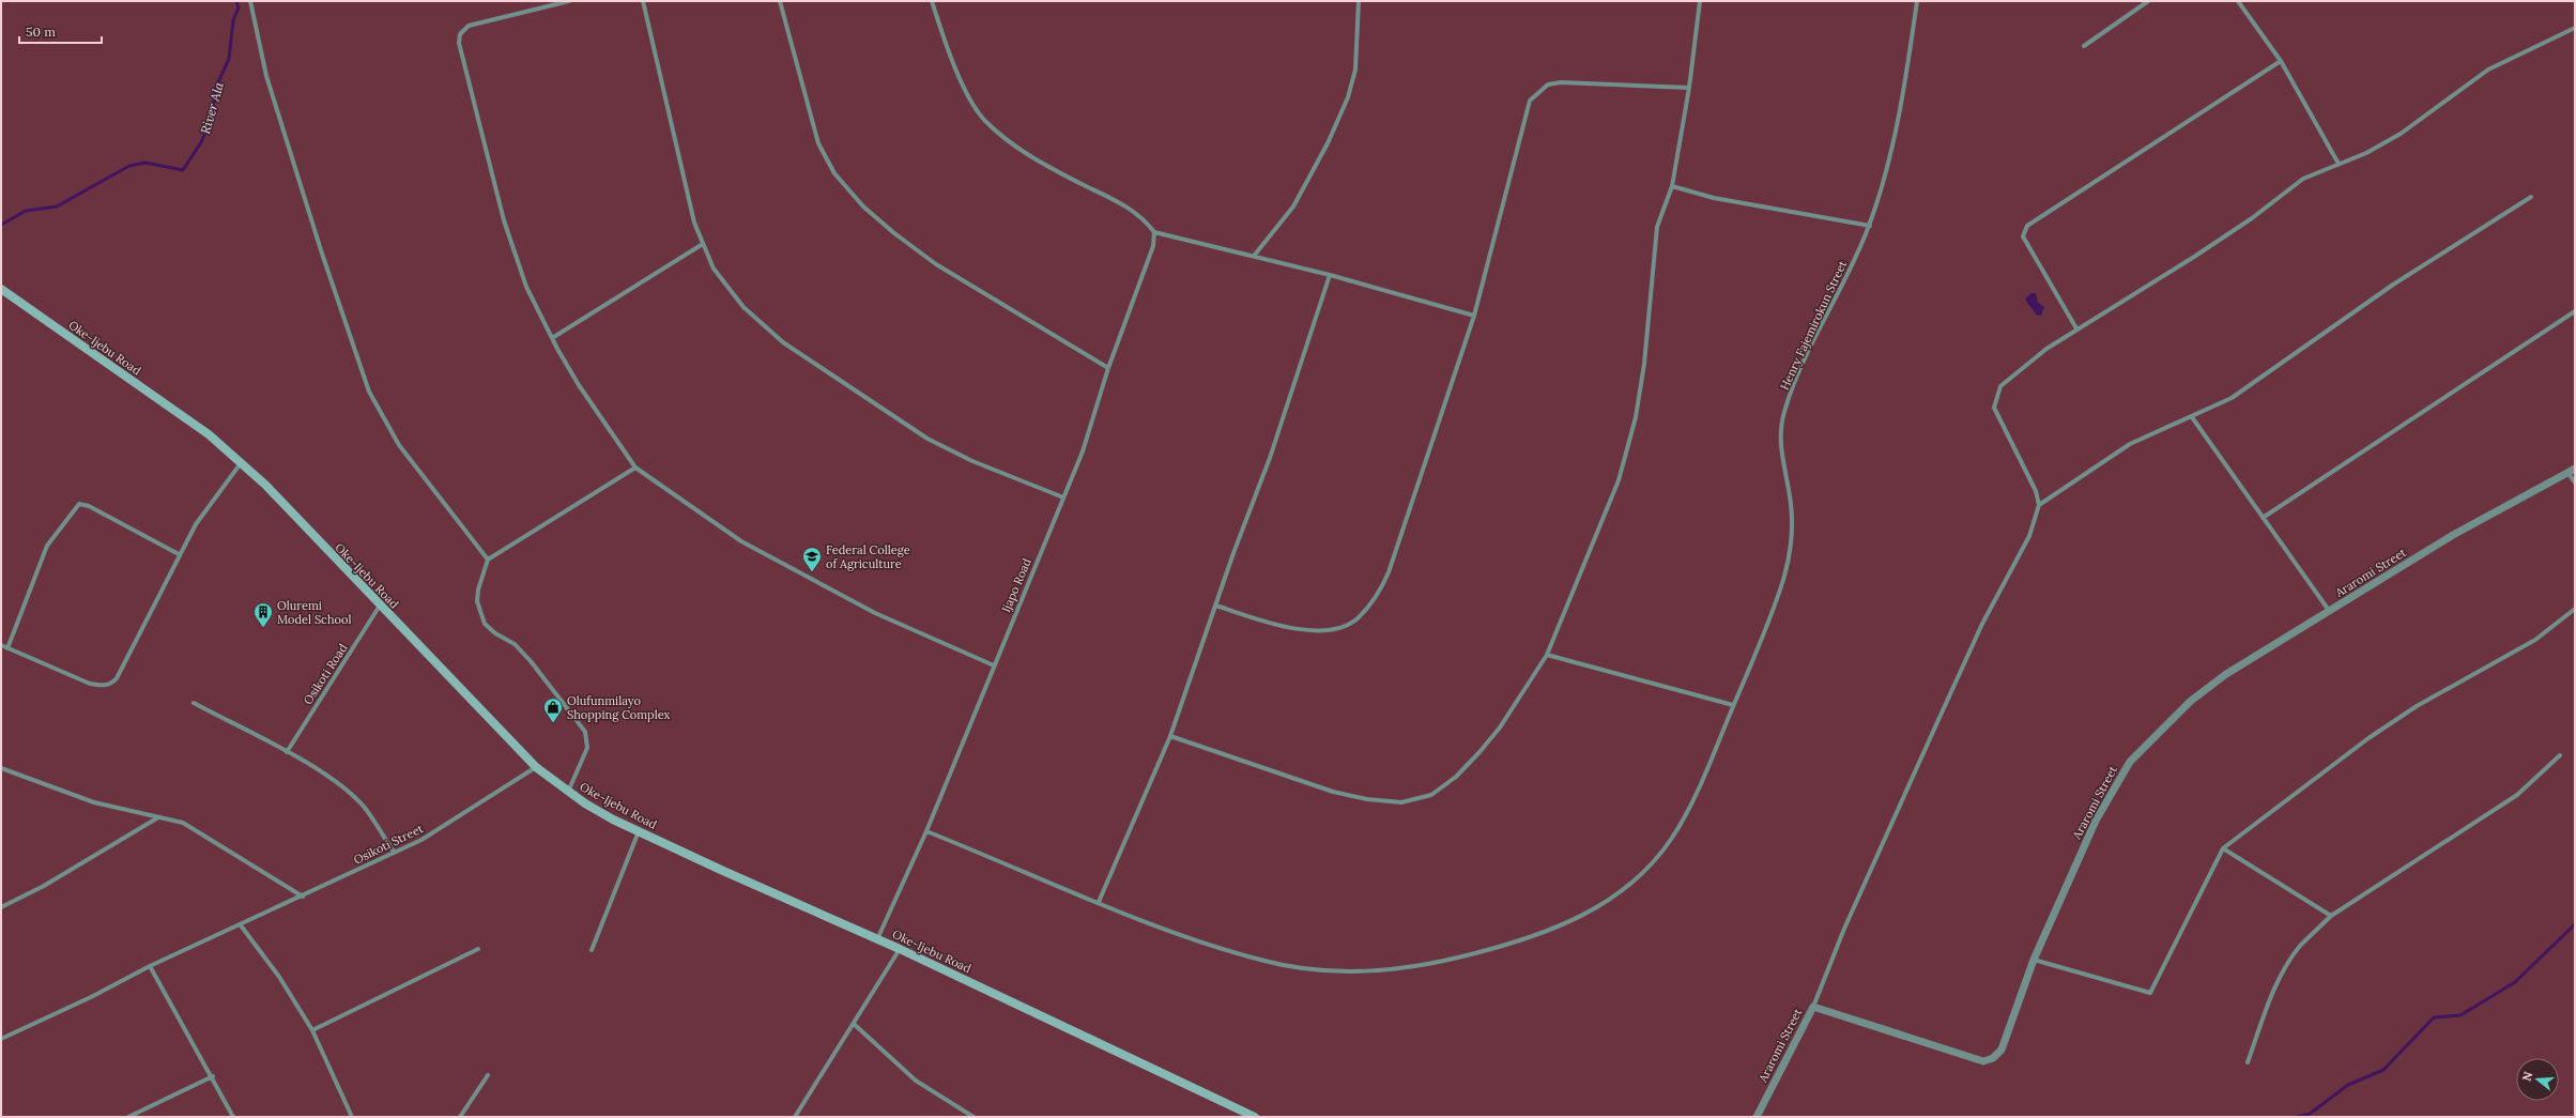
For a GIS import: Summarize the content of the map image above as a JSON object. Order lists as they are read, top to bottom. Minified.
{"streets":{"main road":["Oke-Ijebu Road"],"street":["Henry Fajemirokun Street","Araromi Street","Ijapo Road","Osikoti Road","Osikoti Street"]},"crossings":[["Henry Fajemirokun Street","Ijapo Road"],["Oke-Ijebu Road","Ijapo Road"],["Oke-Ijebu Road","Osikoti Road"],["Oke-Ijebu Road","Osikoti Street"]],"water":["River Ala"],"places":{"school or university":["Federal College of Agriculture"],"building":["Oluremi Model School"],"shop":["Olufunmilayo Shopping Complex"]},"scale_bar":"50 m","north":"left"}
